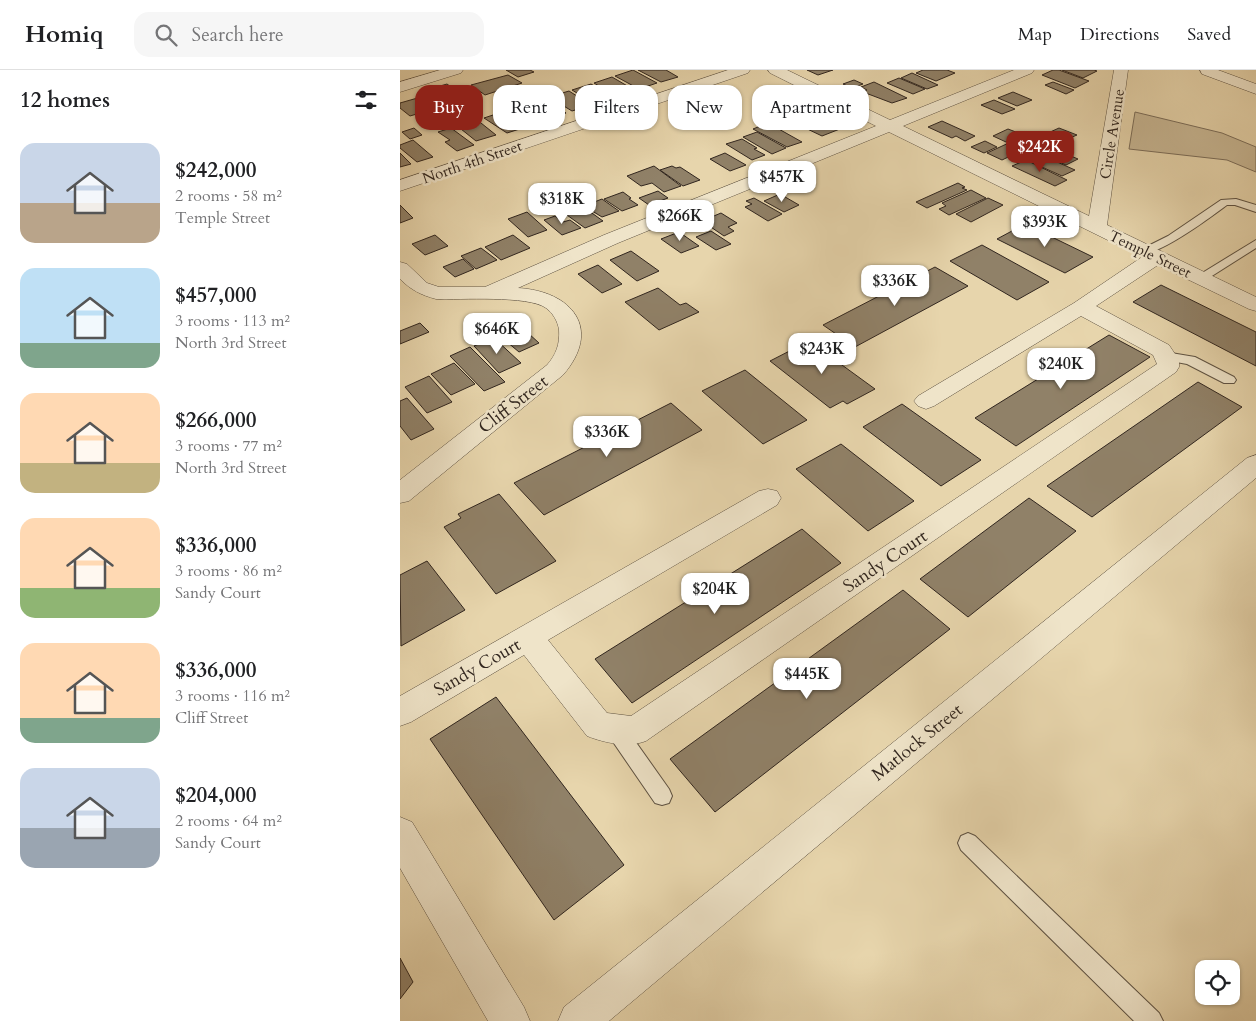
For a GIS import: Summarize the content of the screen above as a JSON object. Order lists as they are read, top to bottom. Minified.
{"streets":{"street":["Circle Avenue","North 4th Street","Temple Street","Cliff Street","Sandy Court","Matlock Street"]},"crossings":[["Circle Avenue","Temple Street"]],"page":{"header":"Homiq","search":"Search here","nav":["Map","Directions","Saved"],"heading":"12 homes","chip":["Buy","Rent","Filters","New","Apartment"],"list":[{"name":"$242,000","note":"2 rooms · 58 m² · Temple Street"},{"name":"$457,000","note":"3 rooms · 113 m² · North 3rd Street"},{"name":"$266,000","note":"3 rooms · 77 m² · North 3rd Street"},{"name":"$336,000","note":"3 rooms · 86 m² · Sandy Court"},{"name":"$336,000","note":"3 rooms · 116 m² · Cliff Street"},{"name":"$204,000","note":"2 rooms · 64 m² · Sandy Court"}],"price":["$242K","$457K","$318K","$266K","$393K","$336K","$646K","$243K","$240K","$336K","$204K","$445K"]}}
